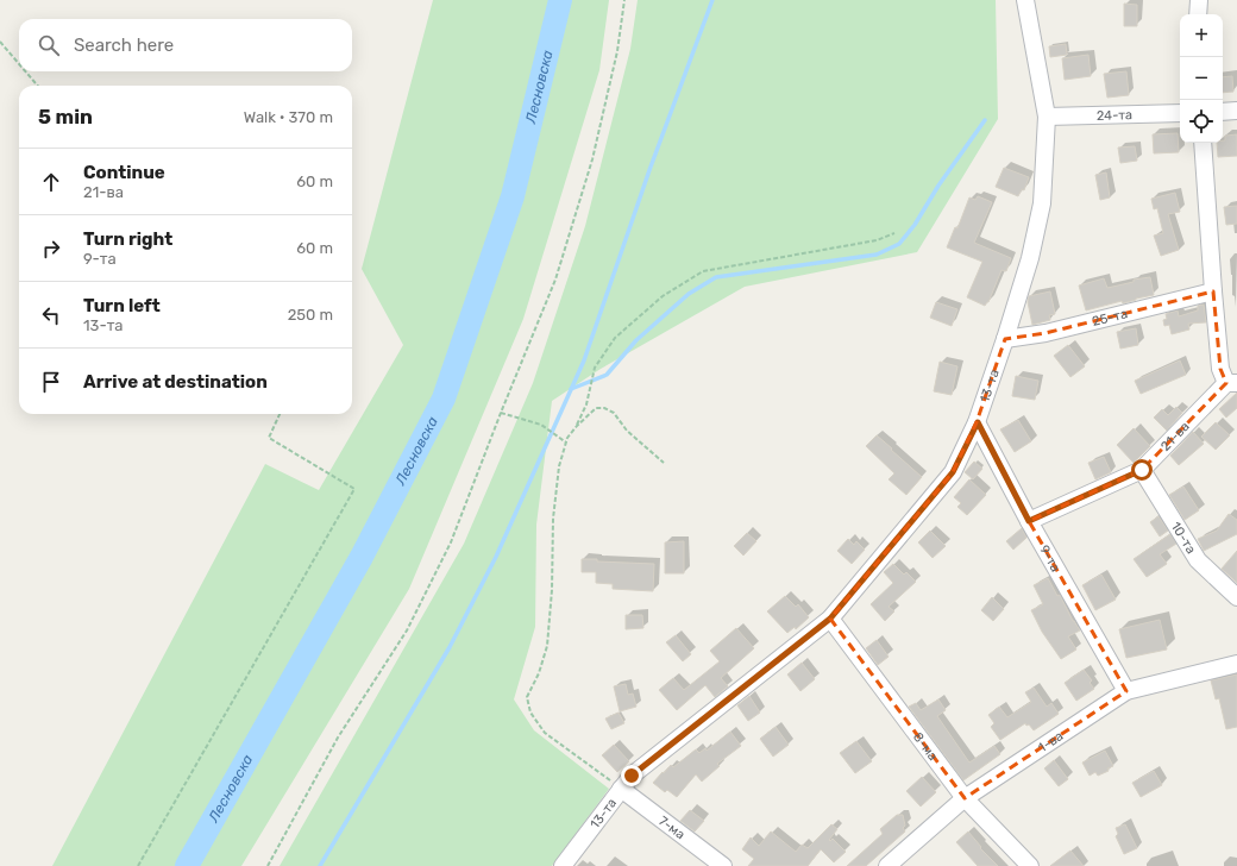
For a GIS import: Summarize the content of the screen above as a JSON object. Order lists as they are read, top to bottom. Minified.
{"streets":{"street":["24-та","25-та","13-та","21-ва","10-та","9-та","1-ва","8-ма","7-ма"]},"crossings":[["24-та","13-та"],["25-та","13-та"],["13-та","9-та"],["13-та","8-ма"],["13-та","7-ма"],["21-ва","10-та"],["21-ва","9-та"],["9-та","1-ва"],["1-ва","8-ма"]],"water":["Лесновска"],"page":{"map_buttons":["+","−"],"search":"Search here","heading":["5 min","Walk · 370 m"],"list":[["Continue","21-ва","60 m"],["Turn right","9-та","60 m"],["Turn left","13-та","250 m"],"Arrive at destination"]}}
